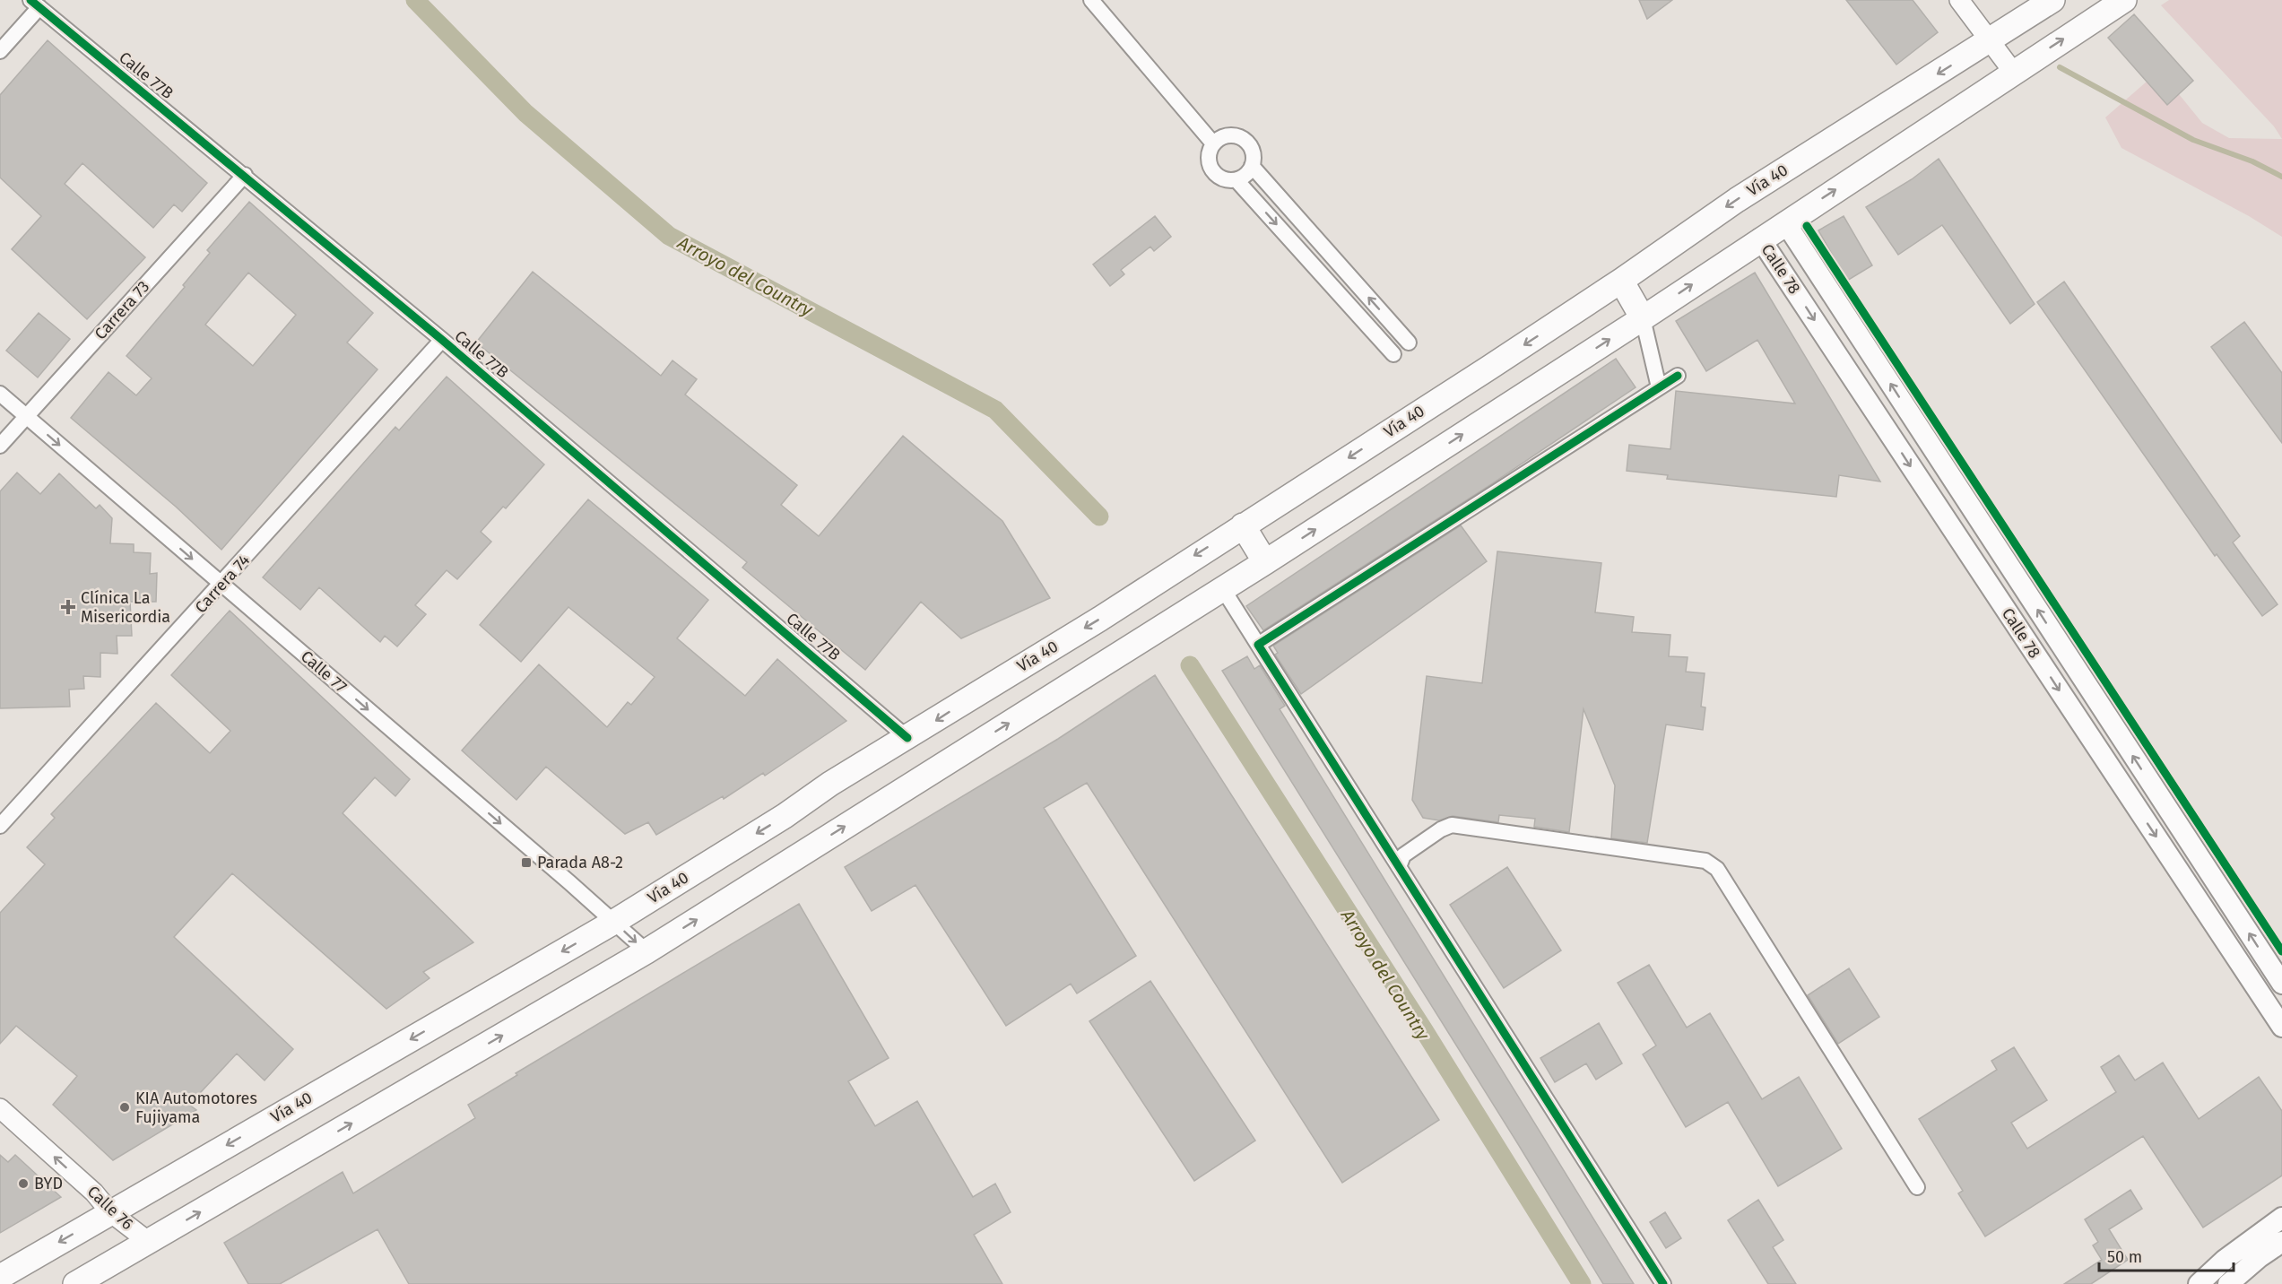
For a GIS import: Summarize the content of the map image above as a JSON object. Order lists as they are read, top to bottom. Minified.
{"streets":{"highway":["Vía 40"],"main road":["Calle 78"],"street":["Calle 77B","Carrera 73","Carrera 74","Calle 77","Calle 76"]},"crossings":[["Calle 77B","Vía 40"],["Calle 77B","Carrera 73"],["Calle 77B","Carrera 74"],["Vía 40","Calle 77"],["Vía 40","Calle 76"],["Carrera 73","Calle 77"],["Carrera 74","Calle 77"]],"one_way":["Calle 77","Calle 76"],"water":["Arroyo del Country"],"places":{"health":["Clínica La Misericordia"],"transit":["Parada A8-2"],"other":["KIA Automotores Fujiyama","BYD"]},"scale_bar":"50 m"}
